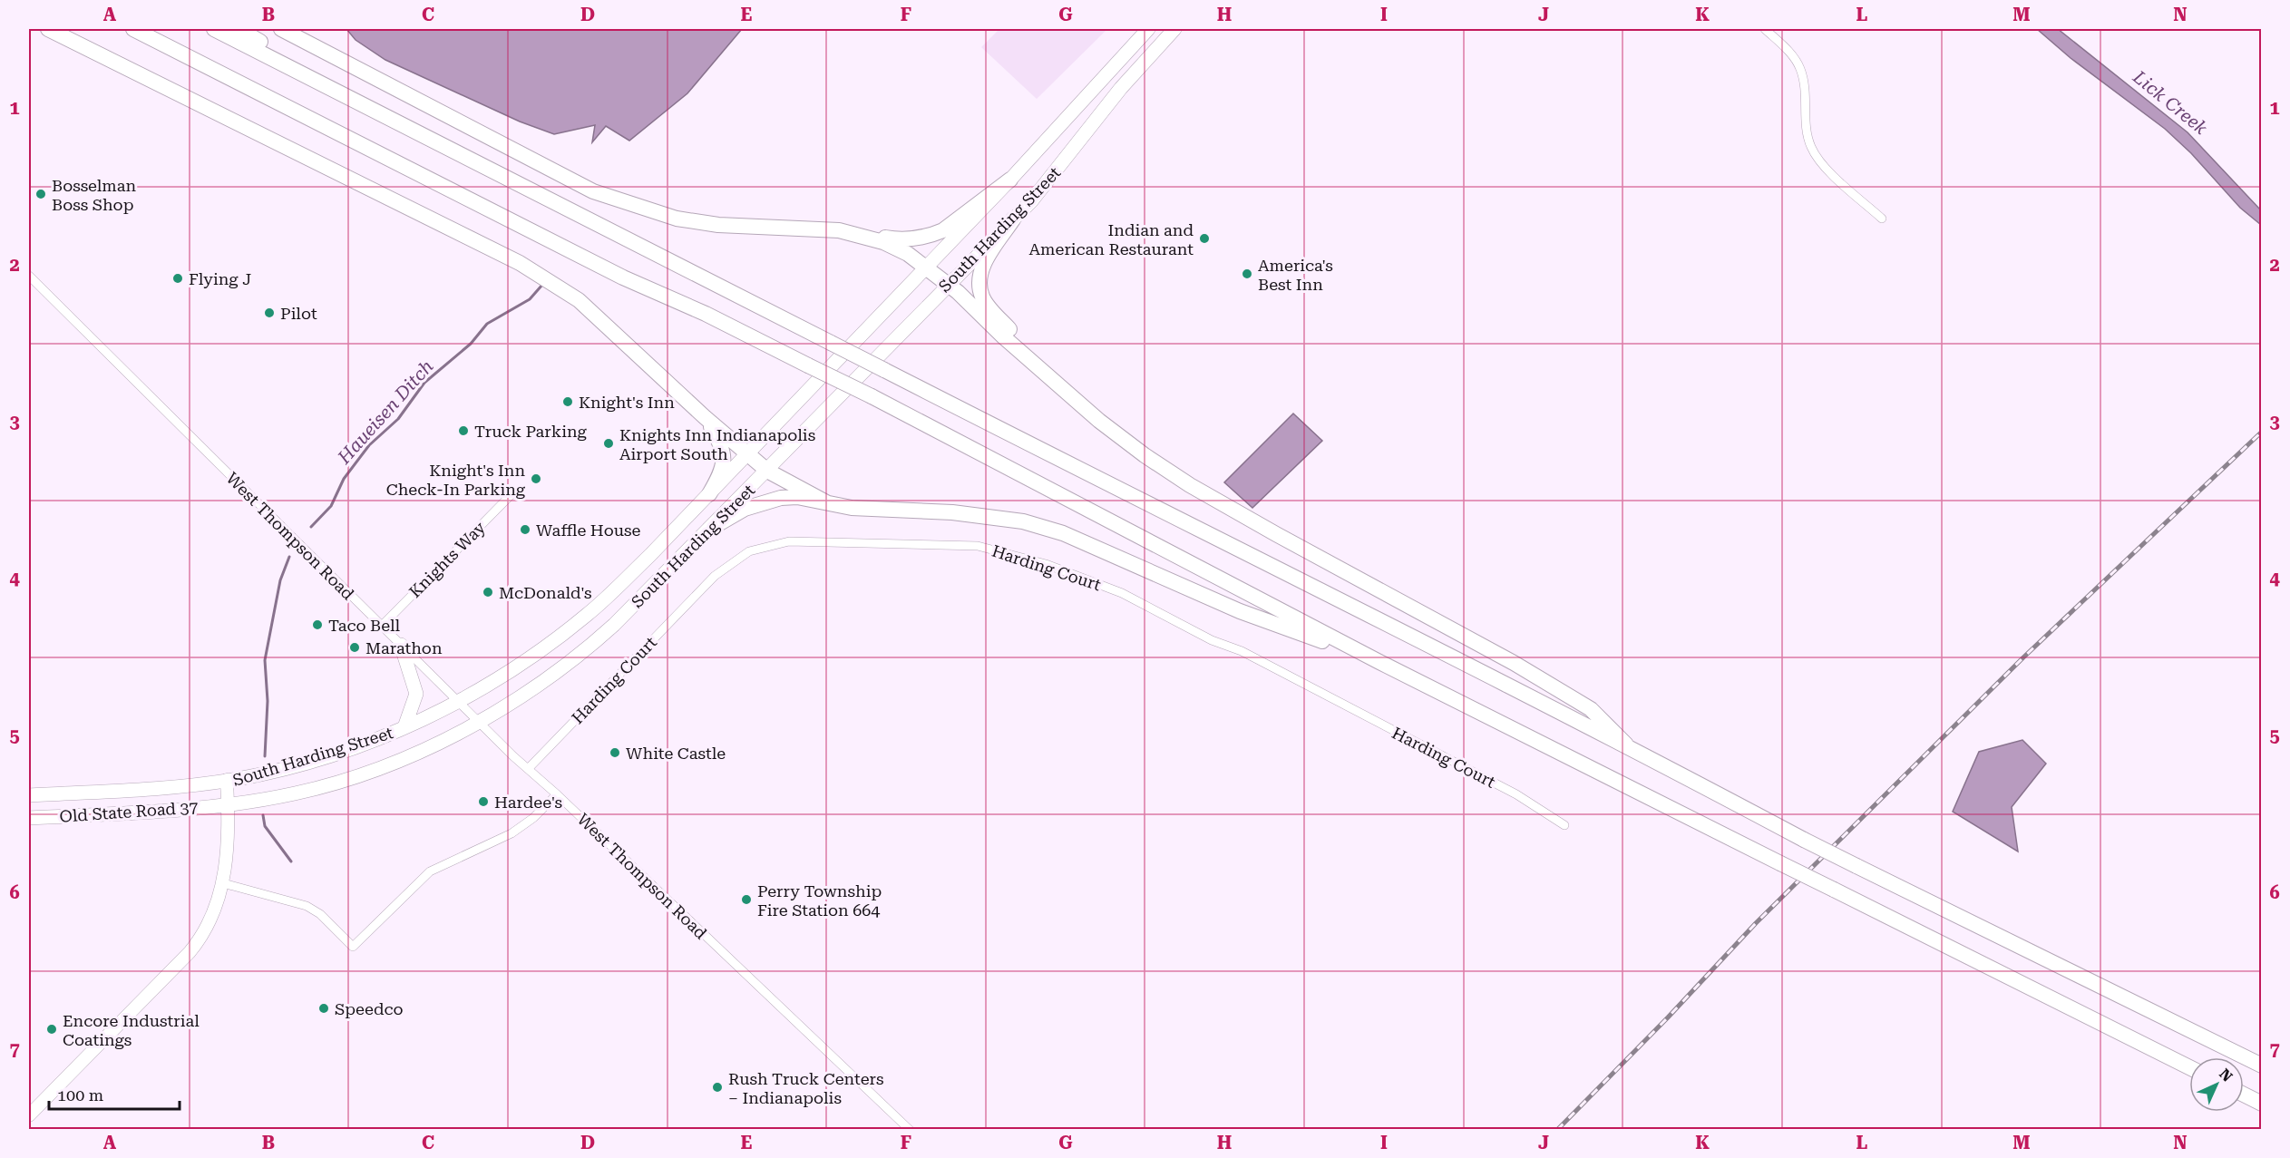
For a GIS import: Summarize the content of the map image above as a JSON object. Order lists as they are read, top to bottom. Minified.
{"streets":{"main road":["South Harding Street","Old State Road 37"],"street":["West Thompson Road","Knights Way","Harding Court"]},"crossings":[["South Harding Street","West Thompson Road"],["South Harding Street","Old State Road 37"],["West Thompson Road","Knights Way"],["West Thompson Road","Harding Court"]],"water":["Lick Creek","Haueisen Ditch"],"places":["Bosselman Boss Shop","Indian and American Restaurant","America's Best Inn","Flying J","Pilot","Knight's Inn","Truck Parking","Knights Inn Indianapolis Airport South","Knight's Inn Check-In Parking","Waffle House","McDonald's","Taco Bell","Marathon","White Castle","Hardee's","Perry Township Fire Station 664","Speedco","Encore Industrial Coatings","Rush Truck Centers – Indianapolis"],"scale_bar":"100 m","north":"top right","grid":{"columns":["A","B","C","D","E","F","G","H","I","J","K","L","M","N"],"rows":["1","2","3","4","5","6","7"]}}
